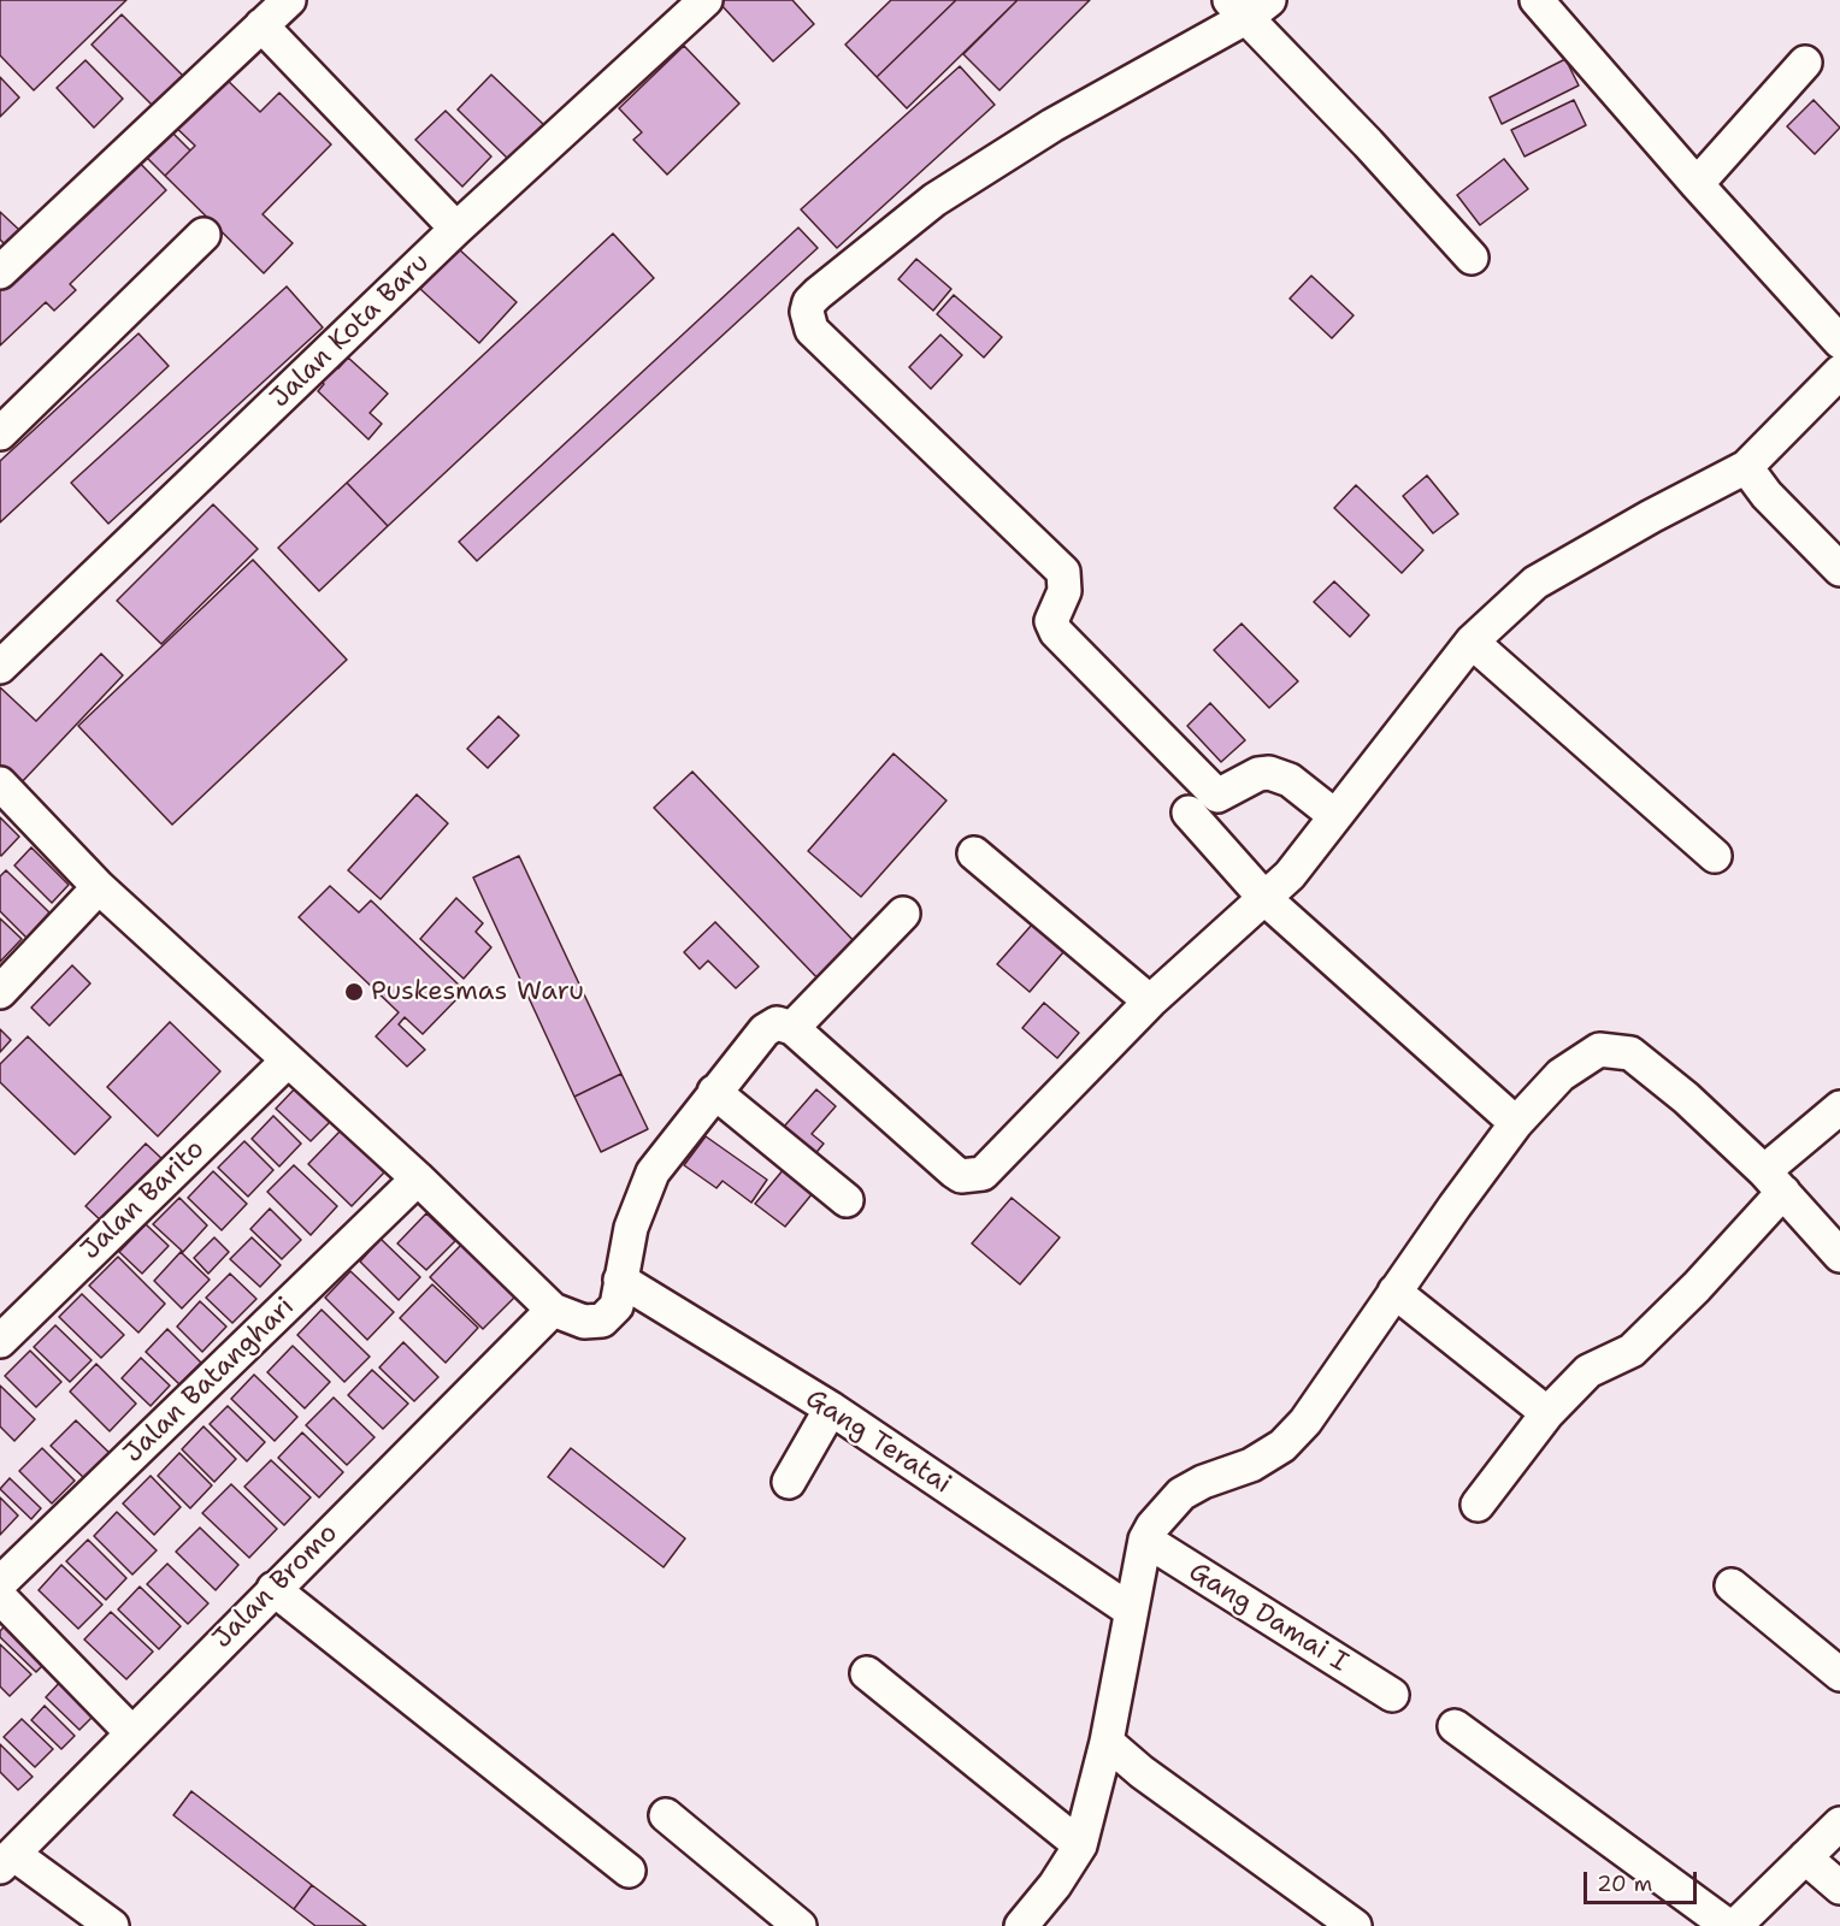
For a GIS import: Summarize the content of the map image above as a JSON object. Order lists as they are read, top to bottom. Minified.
{"streets":{"street":["Jalan Kota Baru","Jalan Barito","Jalan Batanghari","Gang Teratai","Jalan Bromo","Gang Damai I"]},"places":["Puskesmas Waru"],"scale_bar":"20 m"}
